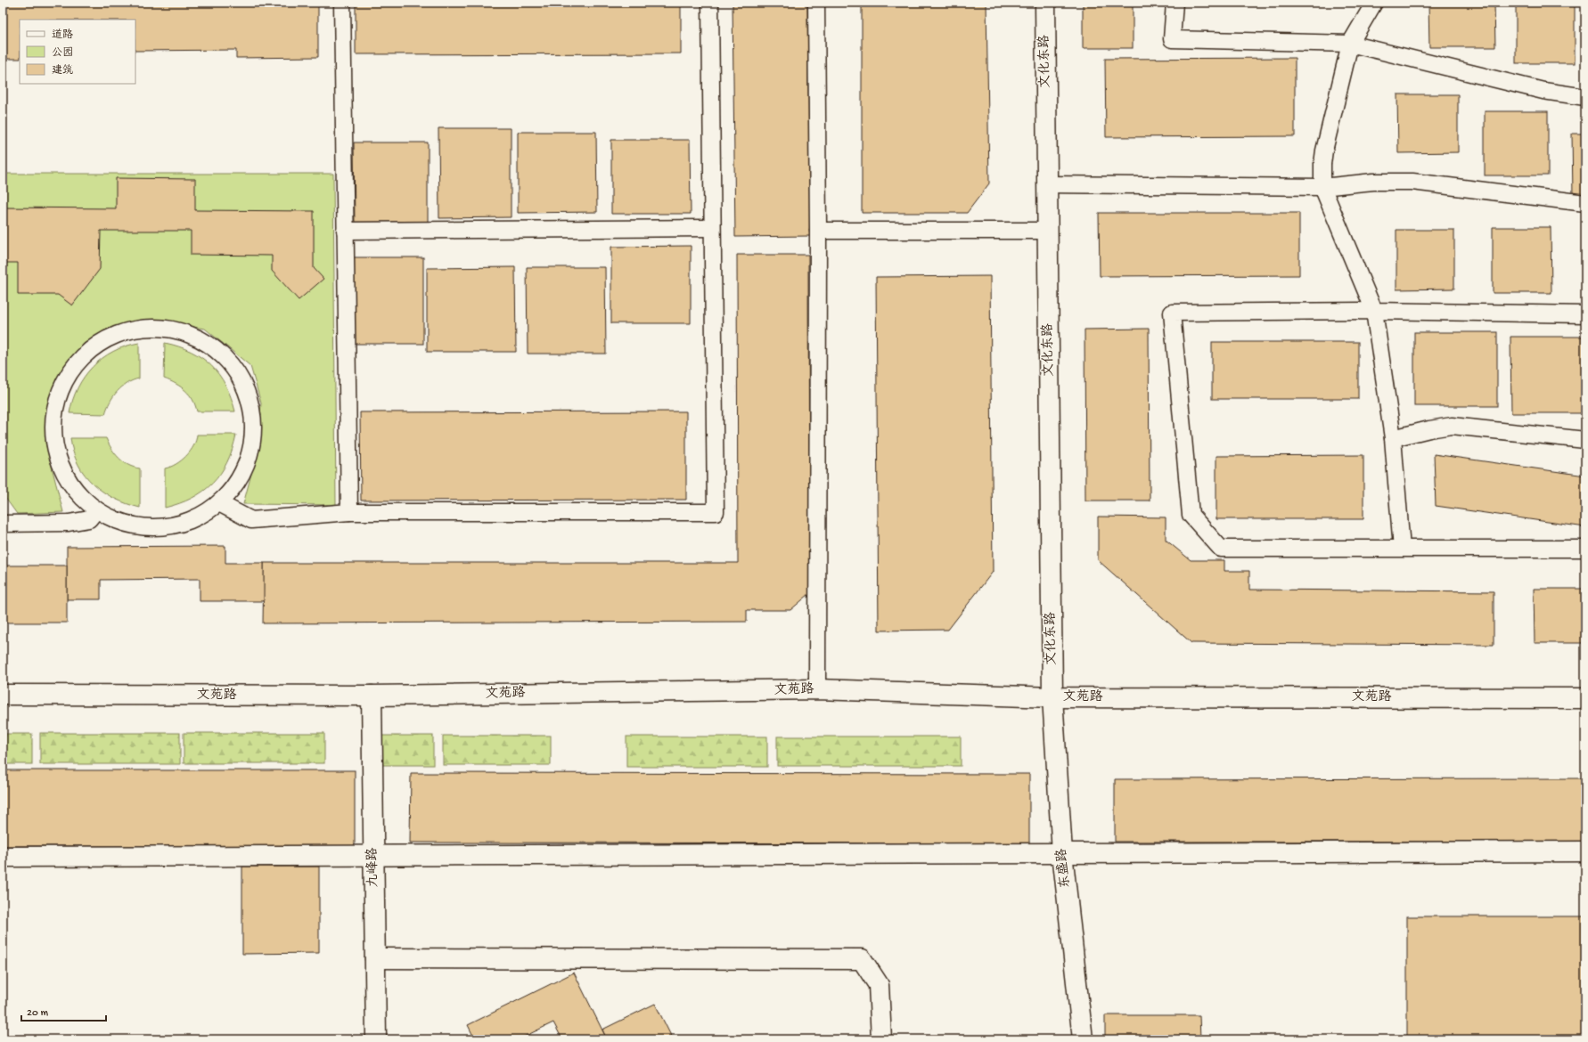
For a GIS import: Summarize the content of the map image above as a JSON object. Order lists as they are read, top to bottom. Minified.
{"streets":{"street":["文化东路","文苑路","九峰路","东盛路"]},"crossings":[["文化东路","文苑路"],["文化东路","东盛路"],["文苑路","九峰路"],["文苑路","东盛路"]],"legend":["道路","公园","建筑"],"scale_bar":"20 m"}
